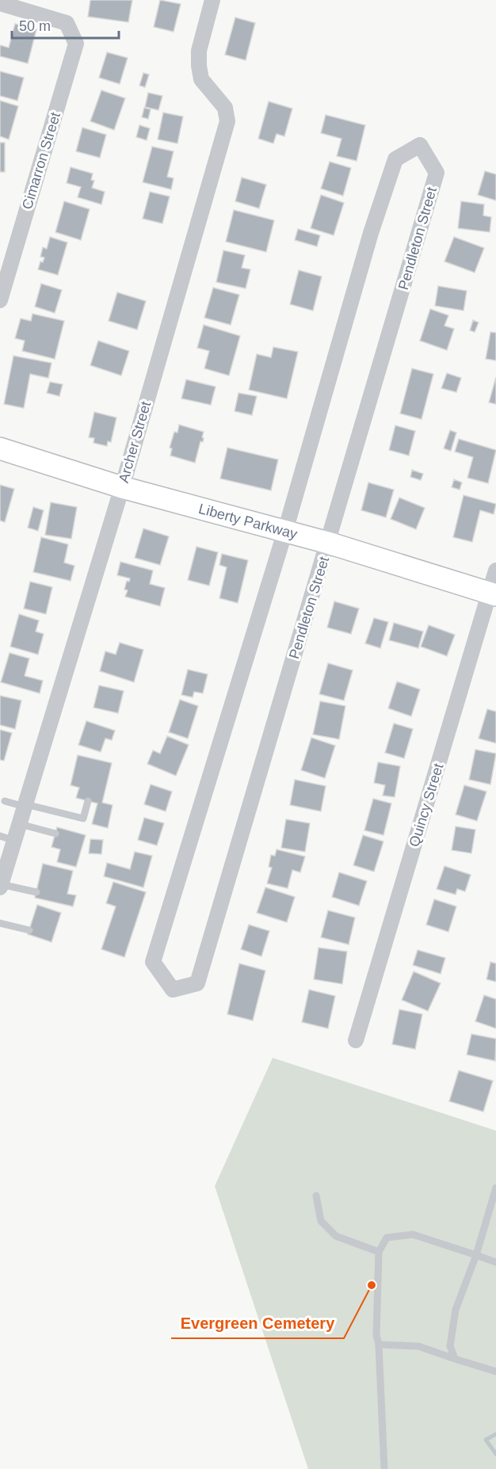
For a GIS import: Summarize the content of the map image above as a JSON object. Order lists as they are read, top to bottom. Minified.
{"streets":{"street":["Cimarron Street","Pendleton Street","Archer Street","Liberty Parkway","Quincy Street"]},"crossings":[["Pendleton Street","Liberty Parkway"],["Archer Street","Liberty Parkway"],["Liberty Parkway","Quincy Street"]],"places":["Evergreen Cemetery"],"scale_bar":"50 m"}
